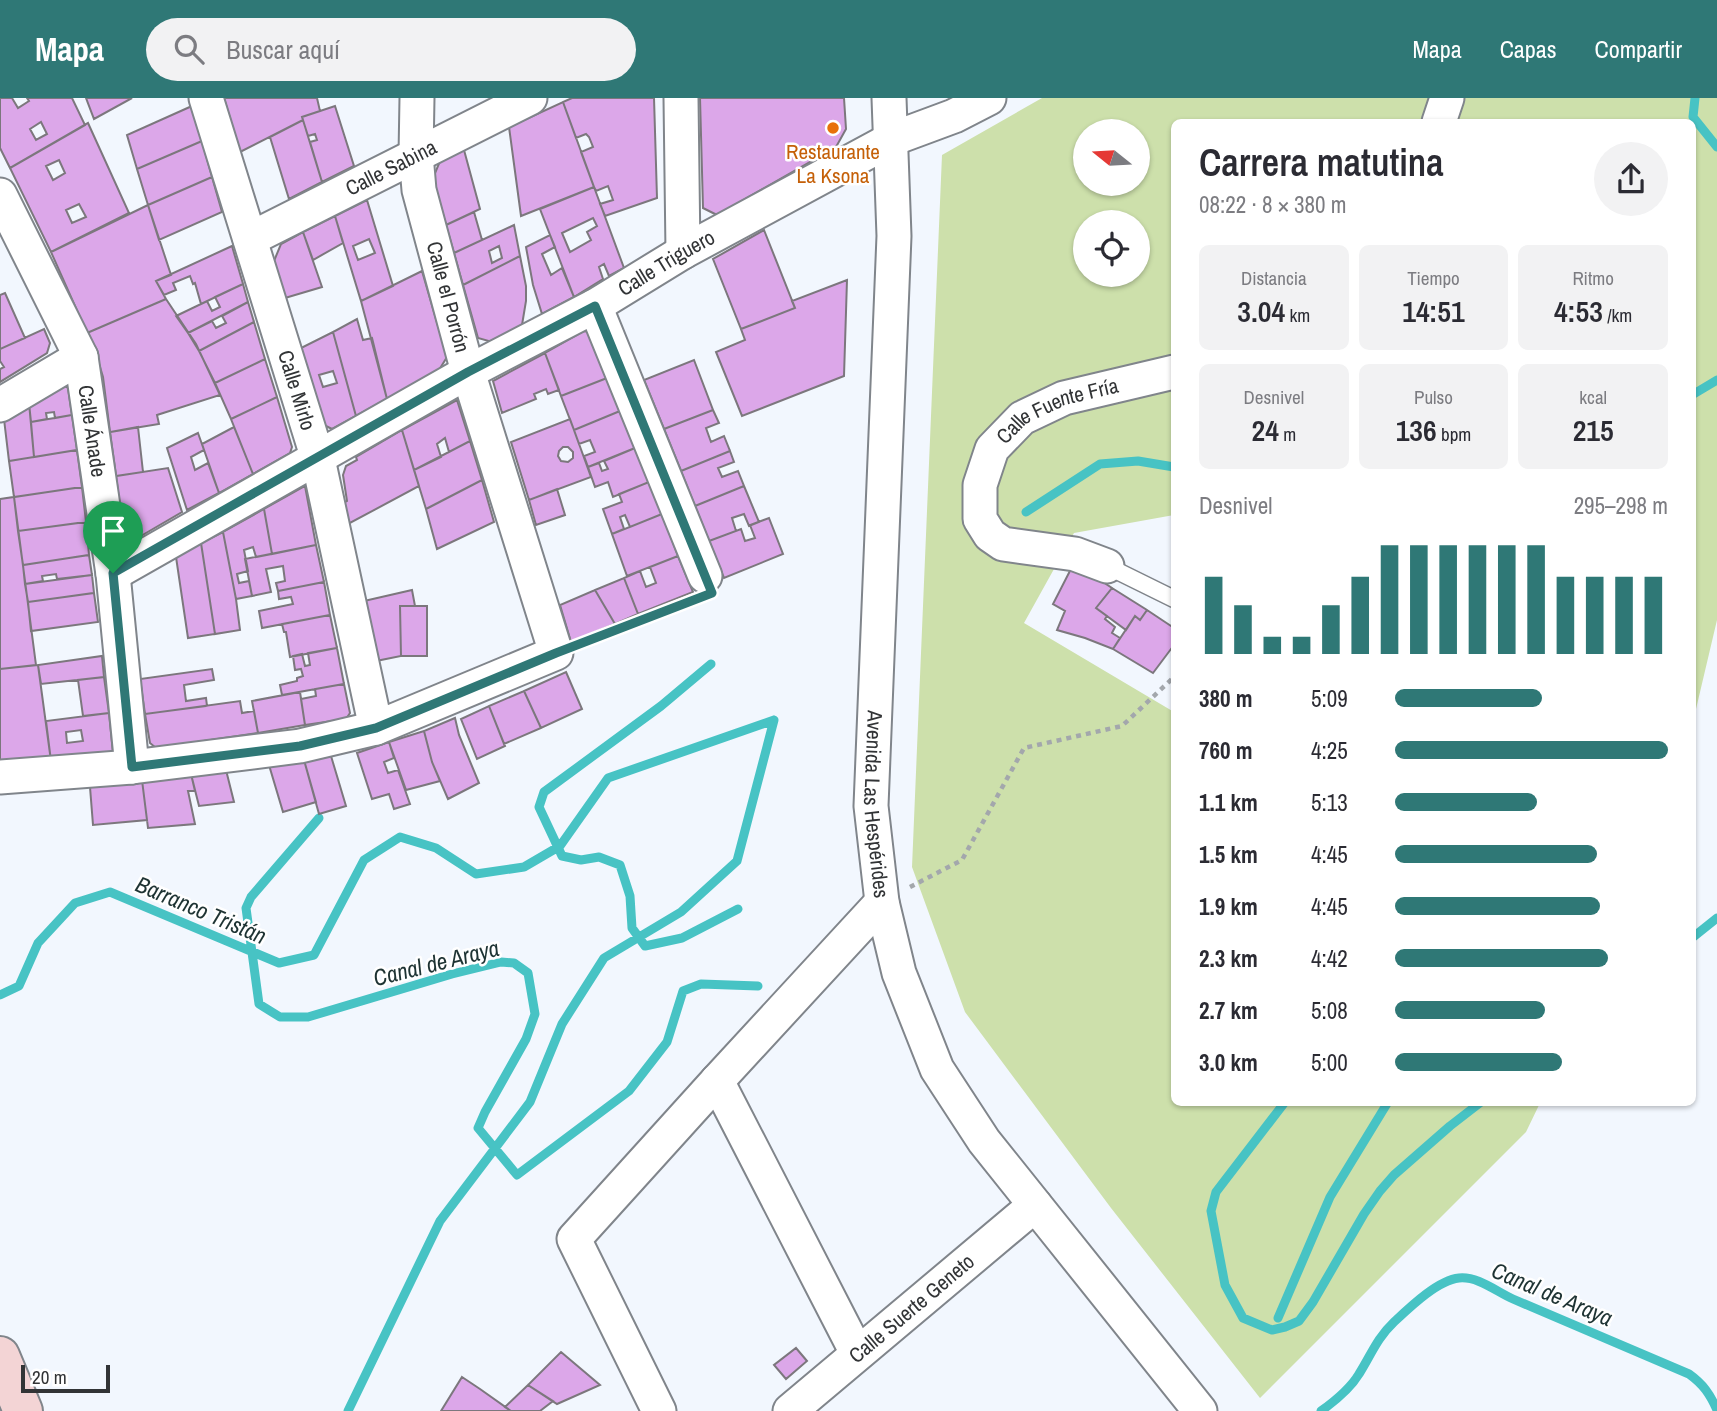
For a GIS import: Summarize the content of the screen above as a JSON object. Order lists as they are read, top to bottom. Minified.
{"streets":{"street":["Calle Sabina","Calle Triguero","Calle el Porrón","Calle Mirlo","Calle Fuente Fría","Calle Ánade","Avenida Las Hespérides","Calle Suerte Geneto"]},"crossings":[["Calle Sabina","Calle el Porrón"],["Calle Sabina","Calle Mirlo"],["Calle Triguero","Calle el Porrón"],["Calle Triguero","Calle Mirlo"],["Calle Triguero","Calle Ánade"],["Calle Triguero","Avenida Las Hespérides"],["Avenida Las Hespérides","Calle Suerte Geneto"]],"water":["Barranco Tristán","Canal de Araya"],"places":["Restaurante La Ksona"],"scale_bar":"20 m","north":"left","page":{"header":"Mapa","search":"Buscar aquí","nav":["Mapa","Capas","Compartir"],"heading":["Carrera matutina","08:22 · 8 × 380 m"],"stats":[["Distancia","3.04 km"],["Tiempo","14:51"],["Ritmo","4:53 /km"],["Desnivel","24 m"],["Pulso","136 bpm"],["kcal","215"]],"chart":["Desnivel","295–298 m"],"list":[{"name":"380 m","note":"5:09"},{"name":"760 m","note":"4:25"},{"name":"1.1 km","note":"5:13"},{"name":"1.5 km","note":"4:45"},{"name":"1.9 km","note":"4:45"},{"name":"2.3 km","note":"4:42"},{"name":"2.7 km","note":"5:08"},{"name":"3.0 km","note":"5:00"}],"scale":"20 m"}}
